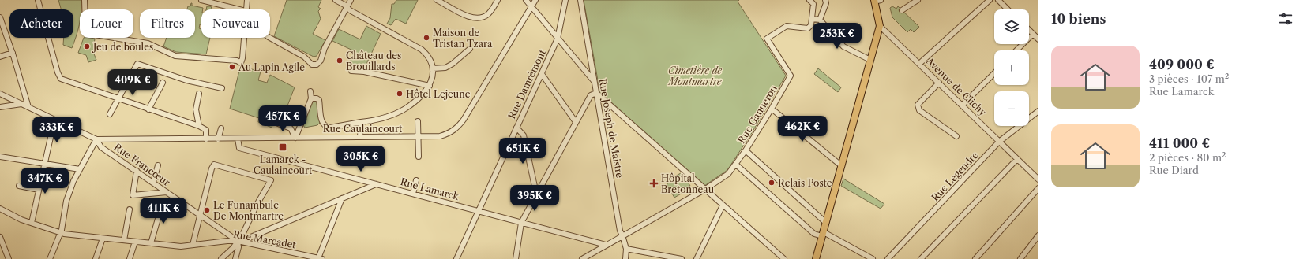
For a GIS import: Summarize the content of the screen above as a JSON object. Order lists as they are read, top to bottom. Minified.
{"streets":{"street":["Rue Damrémont","Avenue de Clichy","Rue Ganneron","Rue Caulaincourt","Rue Joseph de Maistre","Rue Francœur","Rue Legendre","Rue Lamarck","Rue Marcadet"]},"crossings":[["Rue Damrémont","Rue Lamarck"],["Avenue de Clichy","Rue Legendre"],["Rue Ganneron","Rue Joseph de Maistre"],["Rue Ganneron","Rue Lamarck"],["Rue Caulaincourt","Rue Francœur"],["Rue Caulaincourt","Rue Lamarck"],["Rue Francœur","Rue Marcadet"]],"parks":["Cimetière de Montmartre"],"places":{"other":["Maison de Tristan Tzara","Jeu de boules","Château des Brouillards","Au Lapin Agile","Hôtel Lejeune","Relais Poste","Le Funambule De Montmartre"],"transit":["Lamarck - Caulaincourt"],"health":["Hôpital Bretonneau"]},"page":{"heading":"10 biens","map_buttons":["+","−"],"chip":["Acheter","Louer","Filtres","Nouveau"],"price":["253K €","409K €","457K €","462K €","333K €","651K €","305K €","347K €","395K €","411K €"],"list":[{"name":"409 000 €","note":"3 pièces · 107 m² · Rue Lamarck"},{"name":"411 000 €","note":"2 pièces · 80 m² · Rue Diard"}]}}
